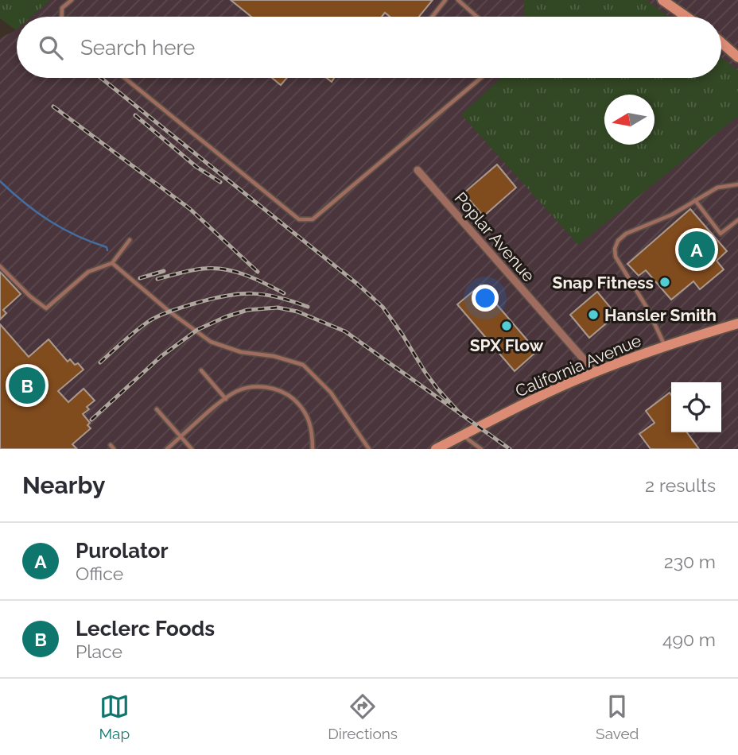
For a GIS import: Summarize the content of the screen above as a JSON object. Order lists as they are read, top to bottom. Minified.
{"streets":{"street":["Poplar Avenue","California Avenue"]},"crossings":[["Poplar Avenue","California Avenue"]],"places":["Snap Fitness","Hansler Smith","SPX Flow"],"north":"left","page":{"search":"Search here","pins":["A","B"],"heading":["Nearby","2 results"],"list":[{"mark":"A","name":"Purolator","note":"Office","value":"230 m"},{"mark":"B","name":"Leclerc Foods","note":"Place","value":"490 m"}],"nav":["Map","Directions","Saved"]}}
